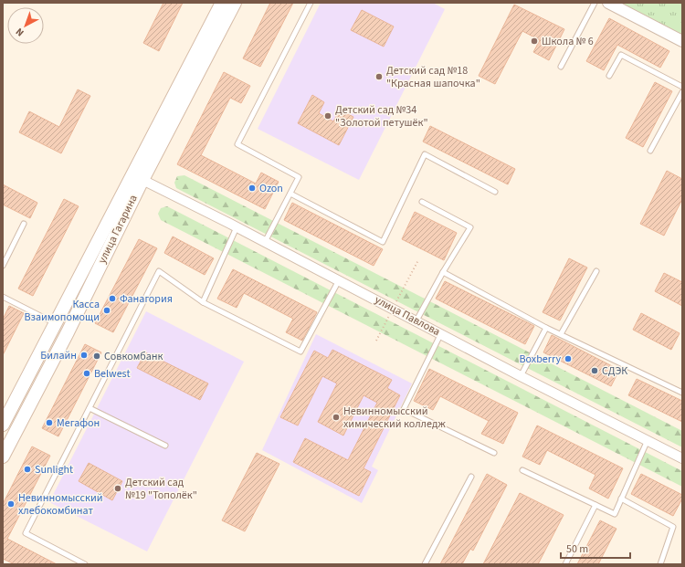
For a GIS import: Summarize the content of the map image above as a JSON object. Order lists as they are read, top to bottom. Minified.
{"streets":{"main road":["улица Гагарина"],"street":["улица Павлова"]},"crossings":[["улица Гагарина","улица Павлова"]],"places":["Школа № 6","Детский сад №18 \"Красная шапочка\"","Детский сад №34 \"Золотой петушёк\"","Ozon","Фанагория","Касса Взаимопомощи","Билайн","Совкомбанк","Boxberry","СДЭК","Belwest","Невинномысский химический колледж","Мегафон","Sunlight","Детский сад №19 \"Тополёк\"","Невинномысский хлебокомбинат"],"scale_bar":"50 m","north":"bottom left"}
